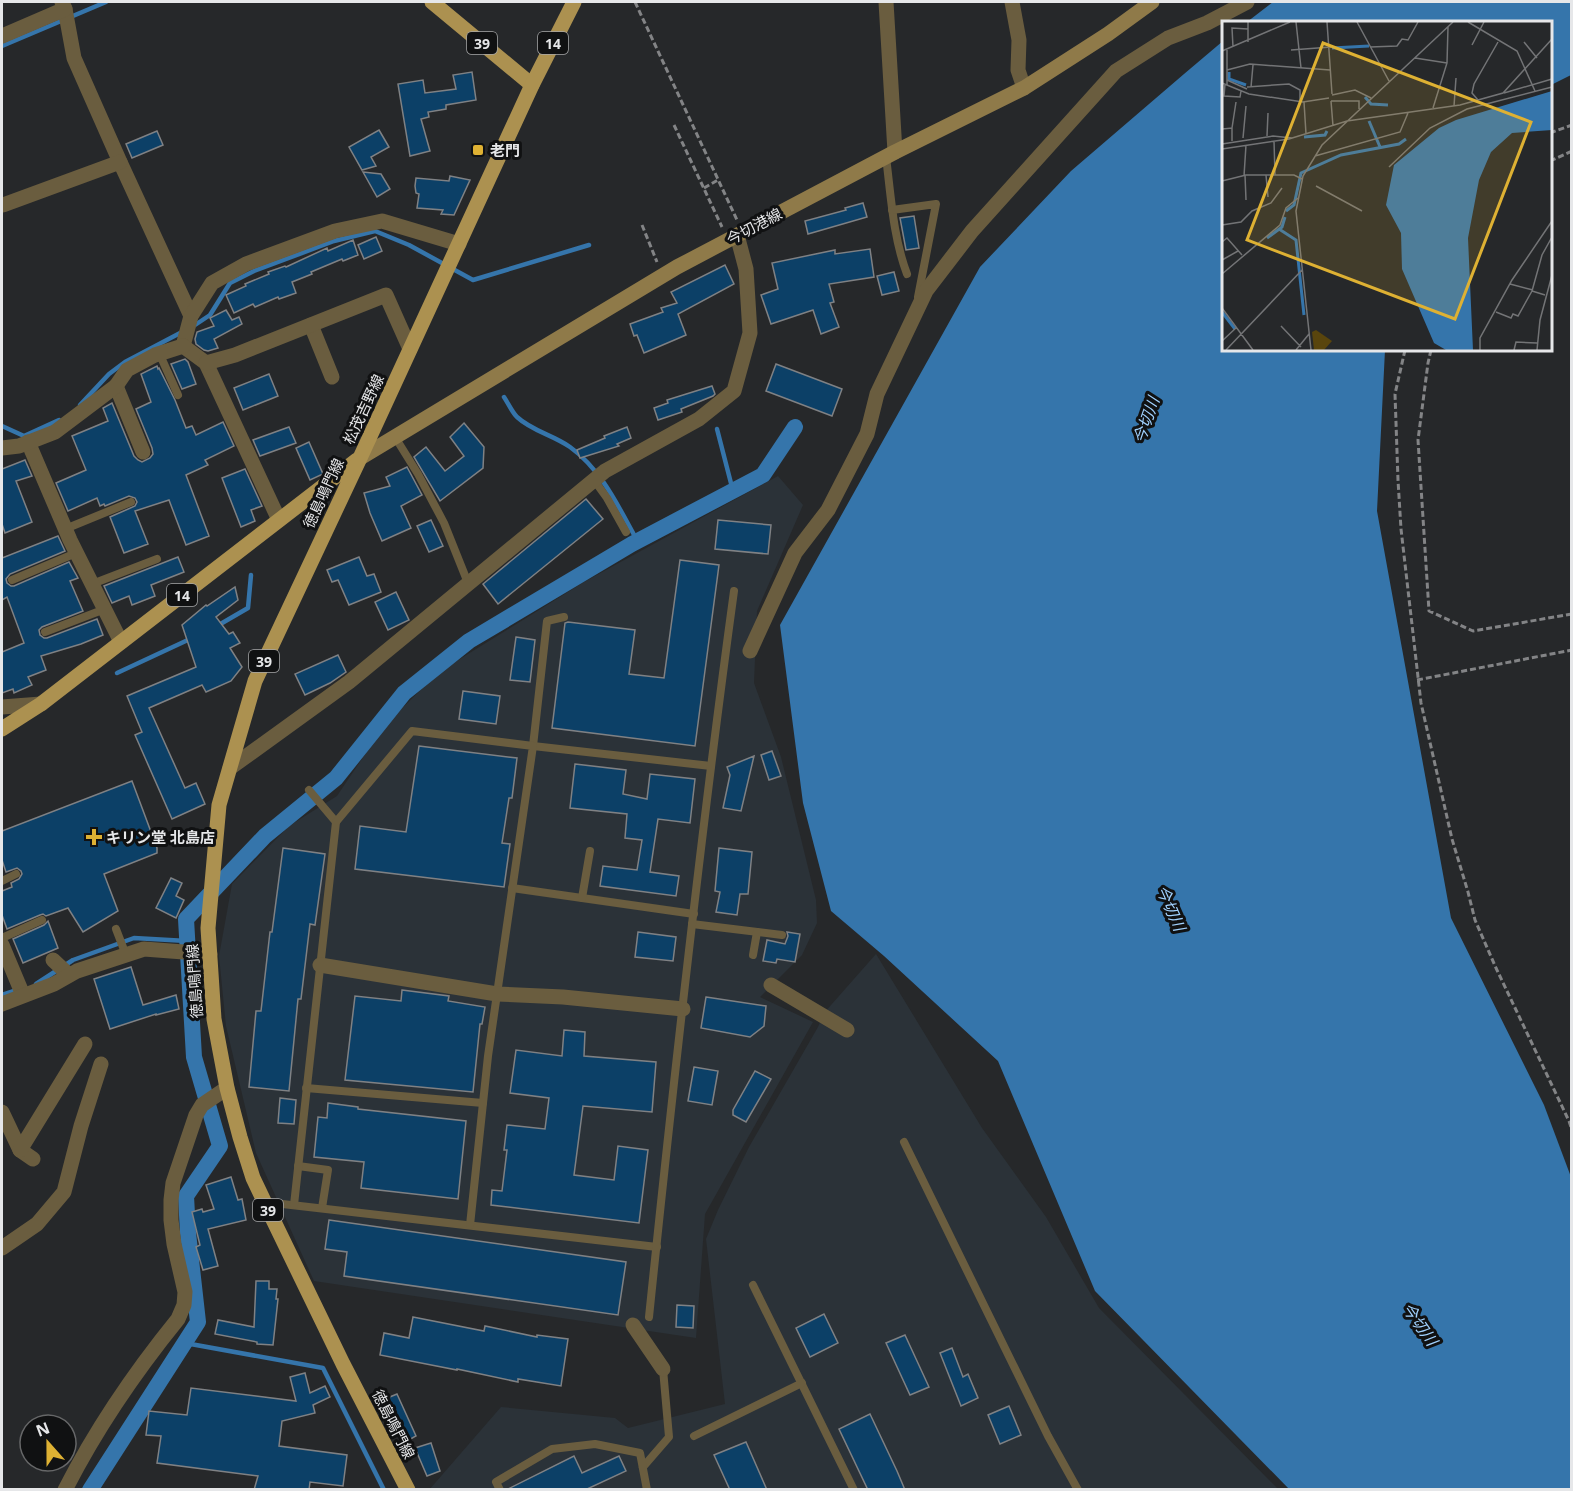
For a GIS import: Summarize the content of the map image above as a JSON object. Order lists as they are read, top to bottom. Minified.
{"streets":{"main road":["39","14","今切港線","松茂吉野線","徳島鳴門線"]},"crossings":[["39","松茂吉野線"],["今切港線","松茂吉野線"],["今切港線","徳島鳴門線"],["松茂吉野線","徳島鳴門線"]],"water":["今切川"],"places":{"transit":["老門"],"health":["キリン堂 北島店"]},"north":"top"}
